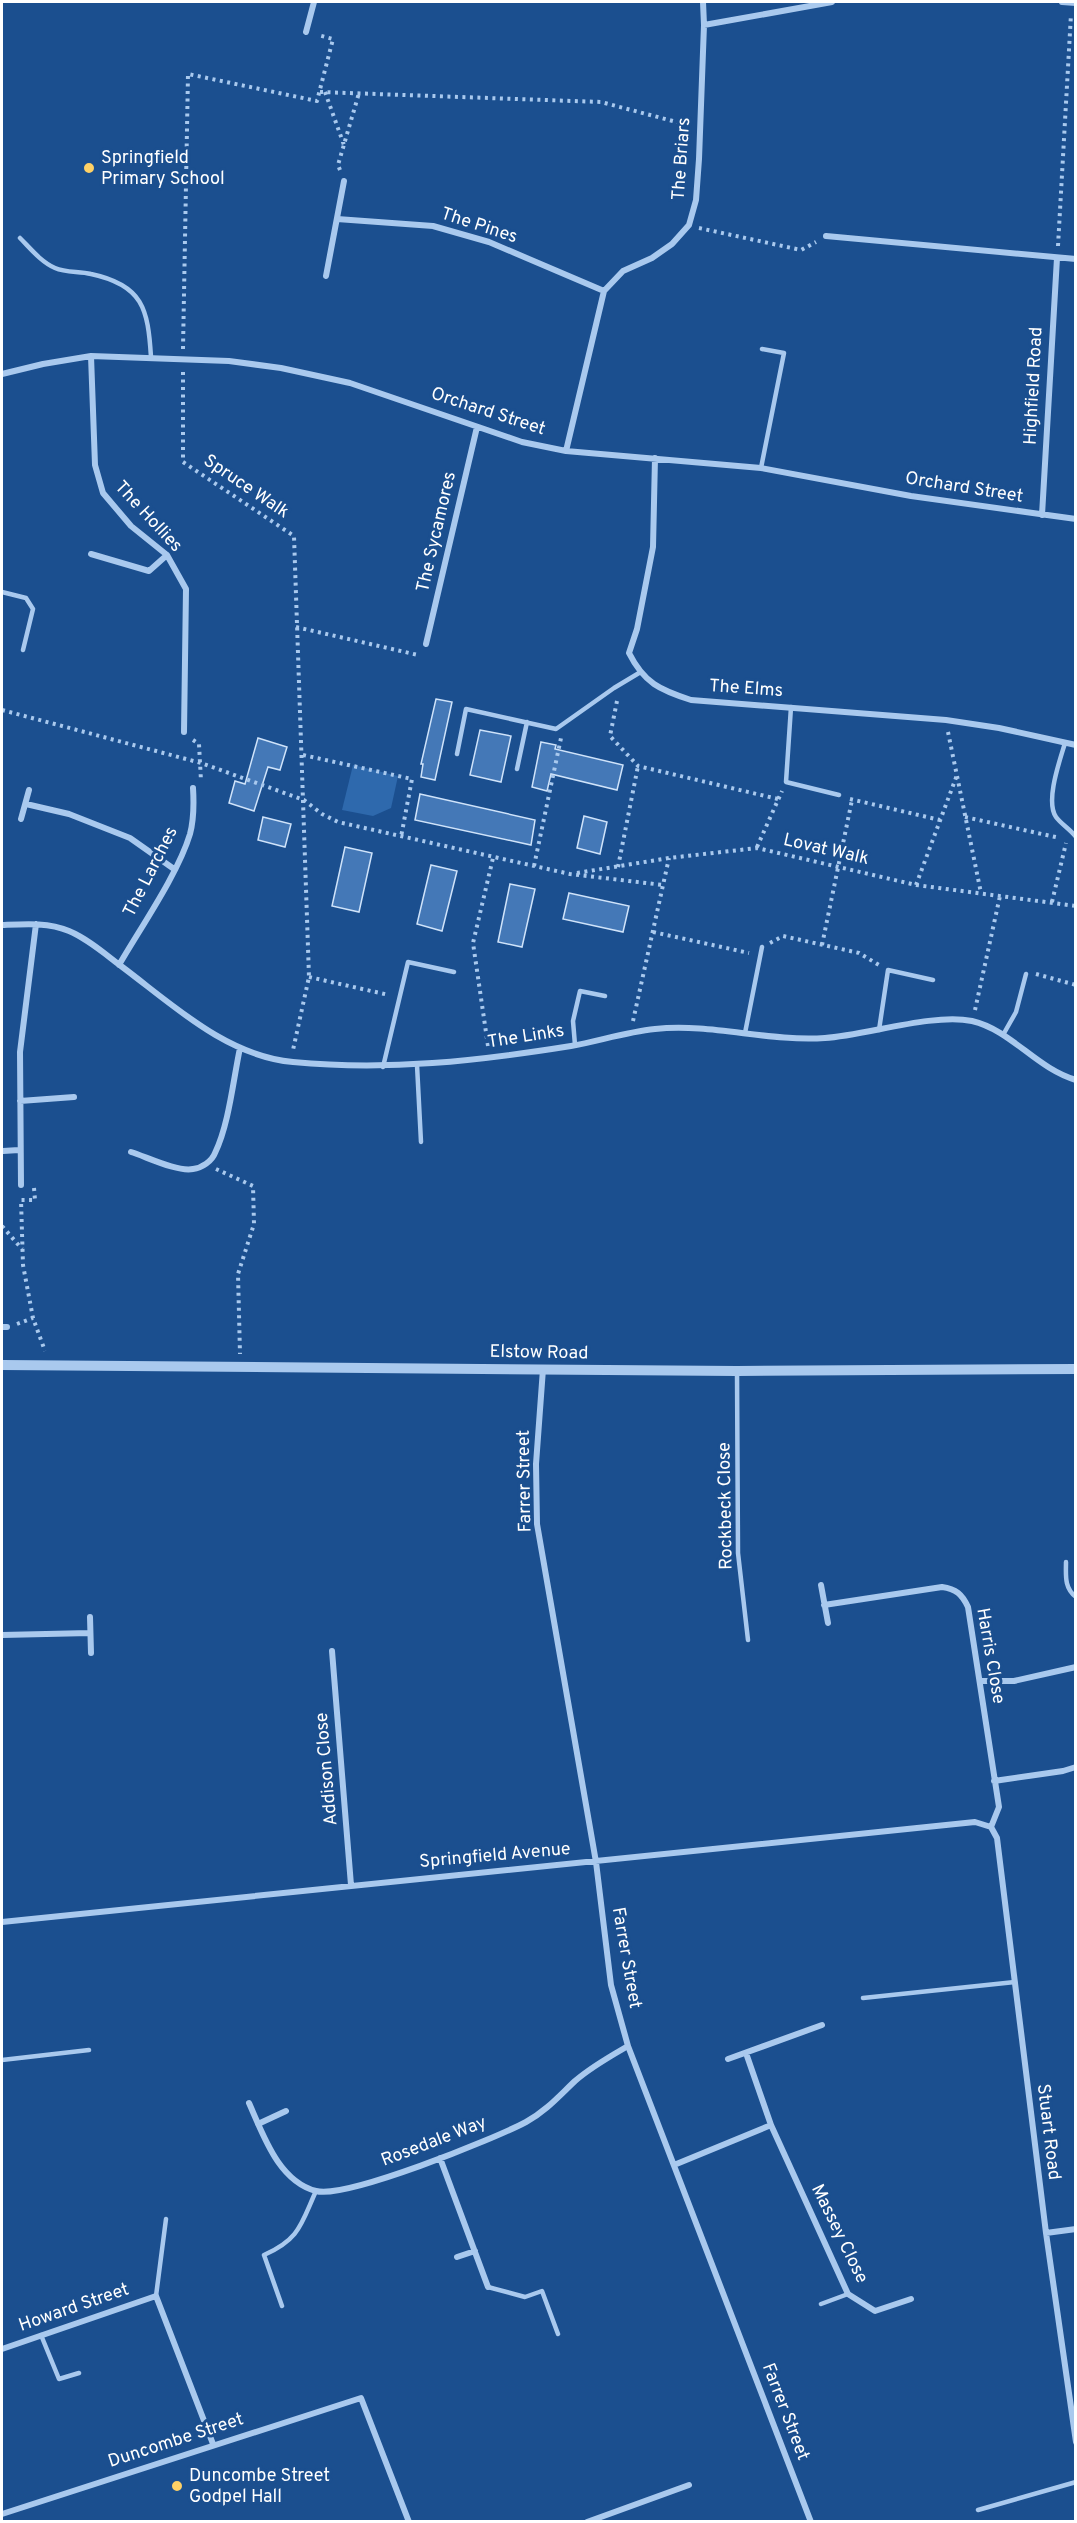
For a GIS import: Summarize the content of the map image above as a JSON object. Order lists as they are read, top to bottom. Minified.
{"streets":{"street":["The Briars","The Pines","Highfield Road","Orchard Street","The Hollies","The Sycamores","The Elms","The Larches","The Links","Elstow Road","Farrer Street","Harris Close","Addison Close","Springfield Avenue","Stuart Road","Rosedale Way","Massey Close","Howard Street","Duncombe Street"],"lane":["Rockbeck Close"],"path":["Spruce Walk","Lovat Walk"]},"crossings":[["The Briars","The Pines"],["Highfield Road","Orchard Street"],["Orchard Street","Spruce Walk"],["Orchard Street","The Hollies"],["Orchard Street","The Sycamores"],["Spruce Walk","Lovat Walk"],["Spruce Walk","The Links"],["The Larches","The Links"],["Elstow Road","Farrer Street"],["Elstow Road","Rockbeck Close"],["Farrer Street","Springfield Avenue"],["Farrer Street","Rosedale Way"],["Harris Close","Springfield Avenue"],["Harris Close","Stuart Road"],["Addison Close","Springfield Avenue"],["Springfield Avenue","Stuart Road"]],"places":["Springfield Primary School","Duncombe Street Godpel Hall"]}
